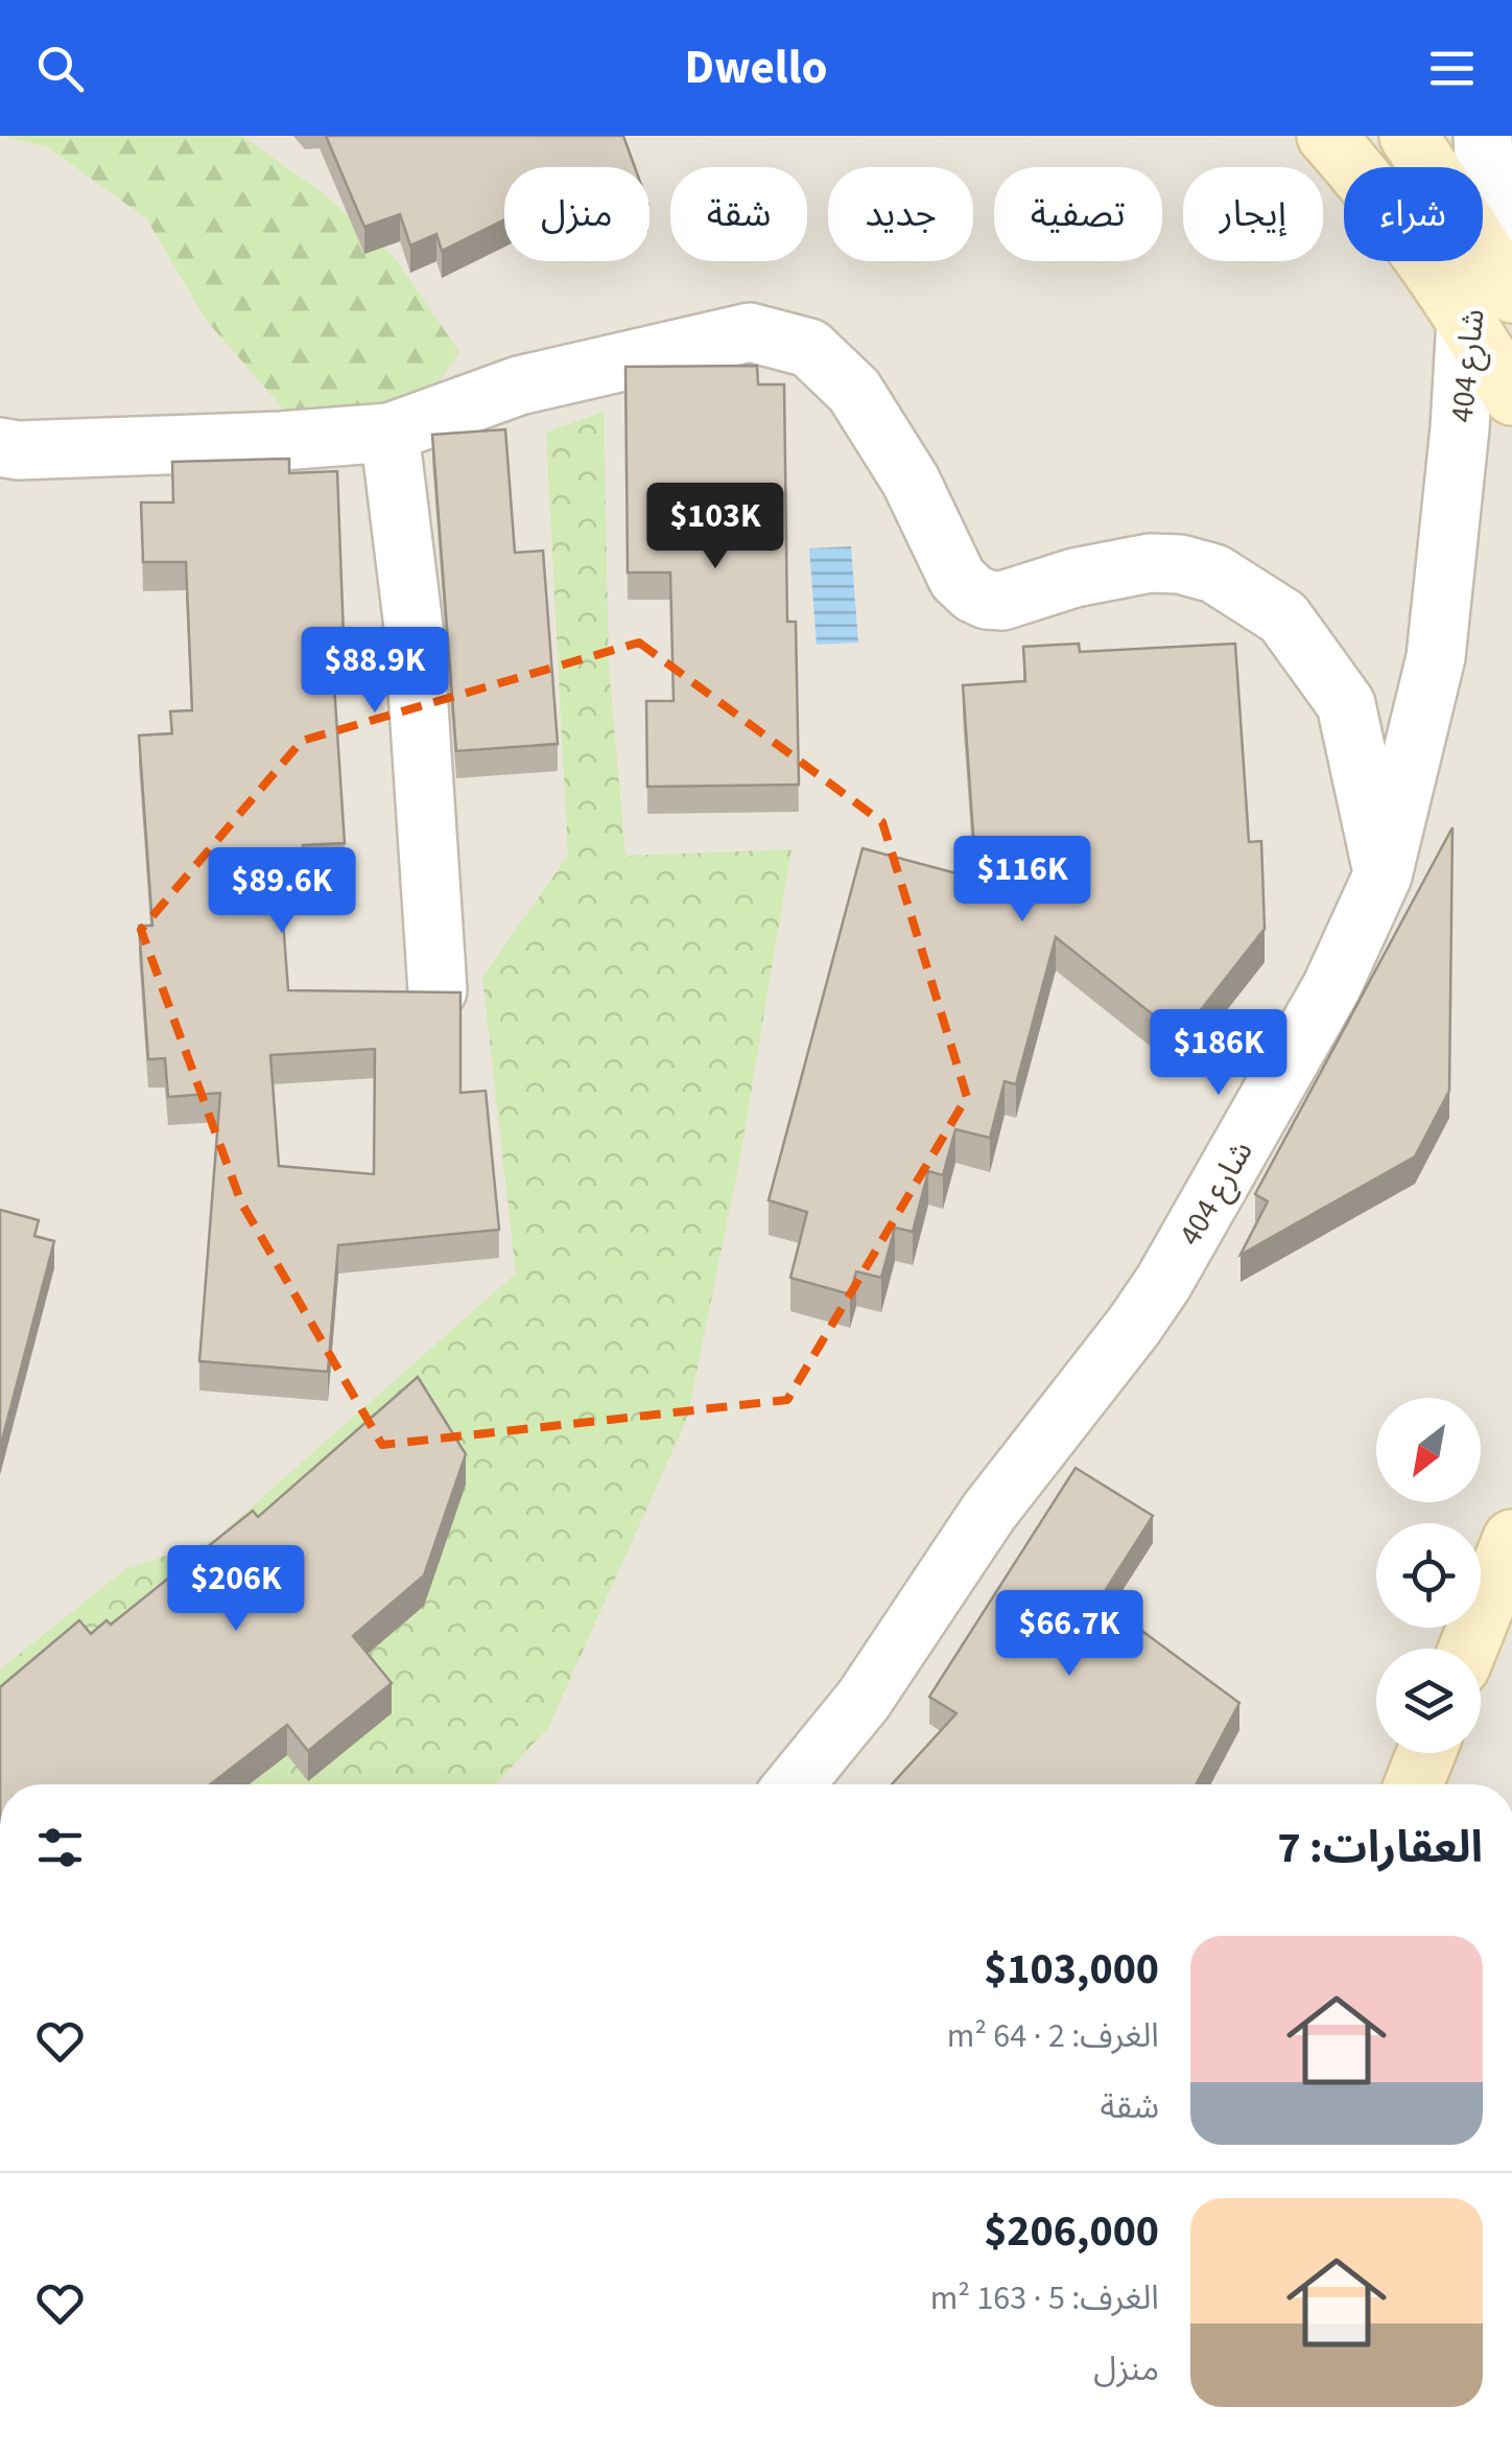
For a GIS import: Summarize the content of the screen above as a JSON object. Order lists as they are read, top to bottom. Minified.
{"streets":{"street":["شارع 404"]},"north":"bottom left","page":{"header":"Dwello","chip":["شراء","إيجار","تصفية","جديد","شقة","منزل"],"price":["$103K","$88.9K","$116K","$89.6K","$186K","$206K","$66.7K"],"heading":"العقارات: 7","list":[{"name":"$103,000","note":"الغرف: 2 · 64 m² · شقة"},{"name":"$206,000","note":"الغرف: 5 · 163 m² · منزل"}]}}
